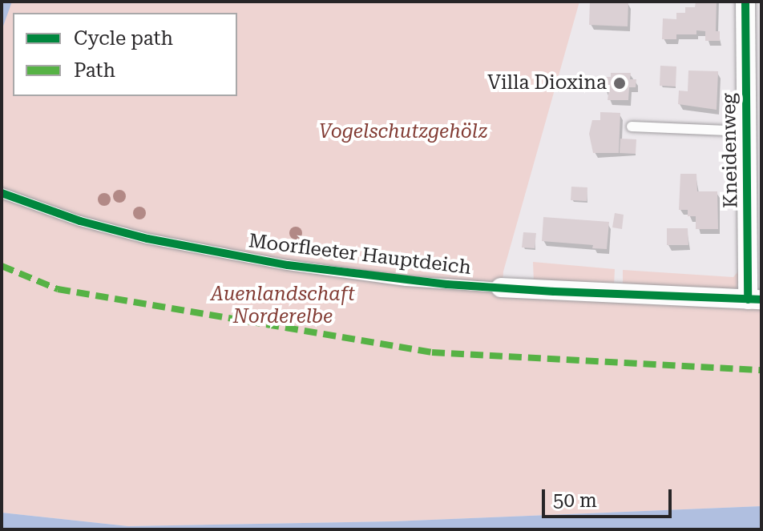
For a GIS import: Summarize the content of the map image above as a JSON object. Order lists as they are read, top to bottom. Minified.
{"streets":{"street":["Kneidenweg","Moorfleeter Hauptdeich"]},"crossings":[["Kneidenweg","Moorfleeter Hauptdeich"]],"parks":["Vogelschutzgehölz","Auenlandschaft Norderelbe"],"places":["Villa Dioxina"],"legend":["Cycle path","Path"],"scale_bar":"50 m"}
